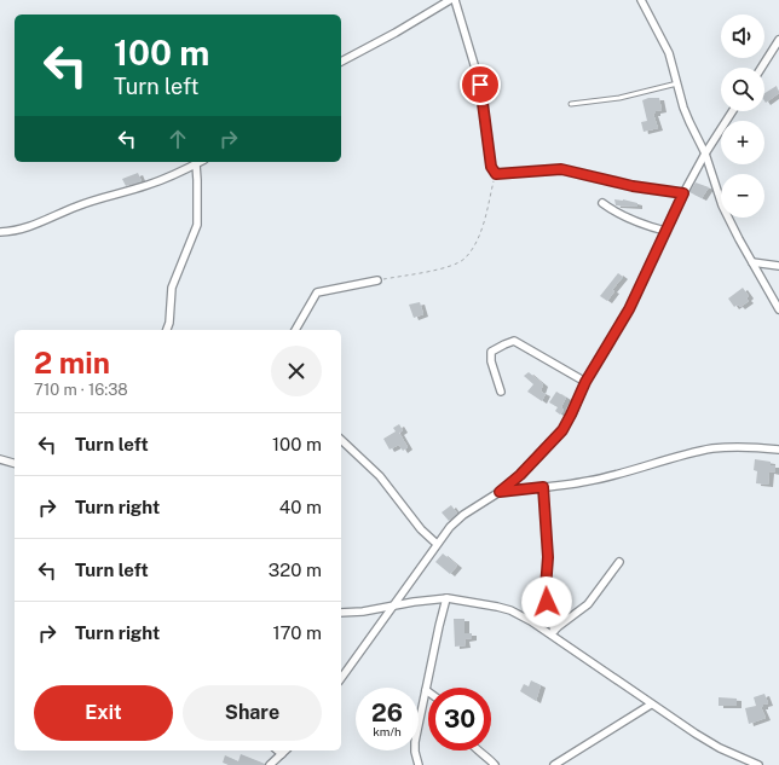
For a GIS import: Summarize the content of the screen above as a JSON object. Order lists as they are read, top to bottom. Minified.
{"page":{"map_buttons":["+","−"],"turn":["100 m","Turn left"],"heading":["2 min","710 m · 16:38"],"list":[{"name":"Turn left","value":"100 m"},{"name":"Turn right","value":"40 m"},{"name":"Turn left","value":"320 m"},{"name":"Turn right","value":"170 m"}],"buttons":["Exit","Share"],"speed":"26 km/h","limit":"30"}}
